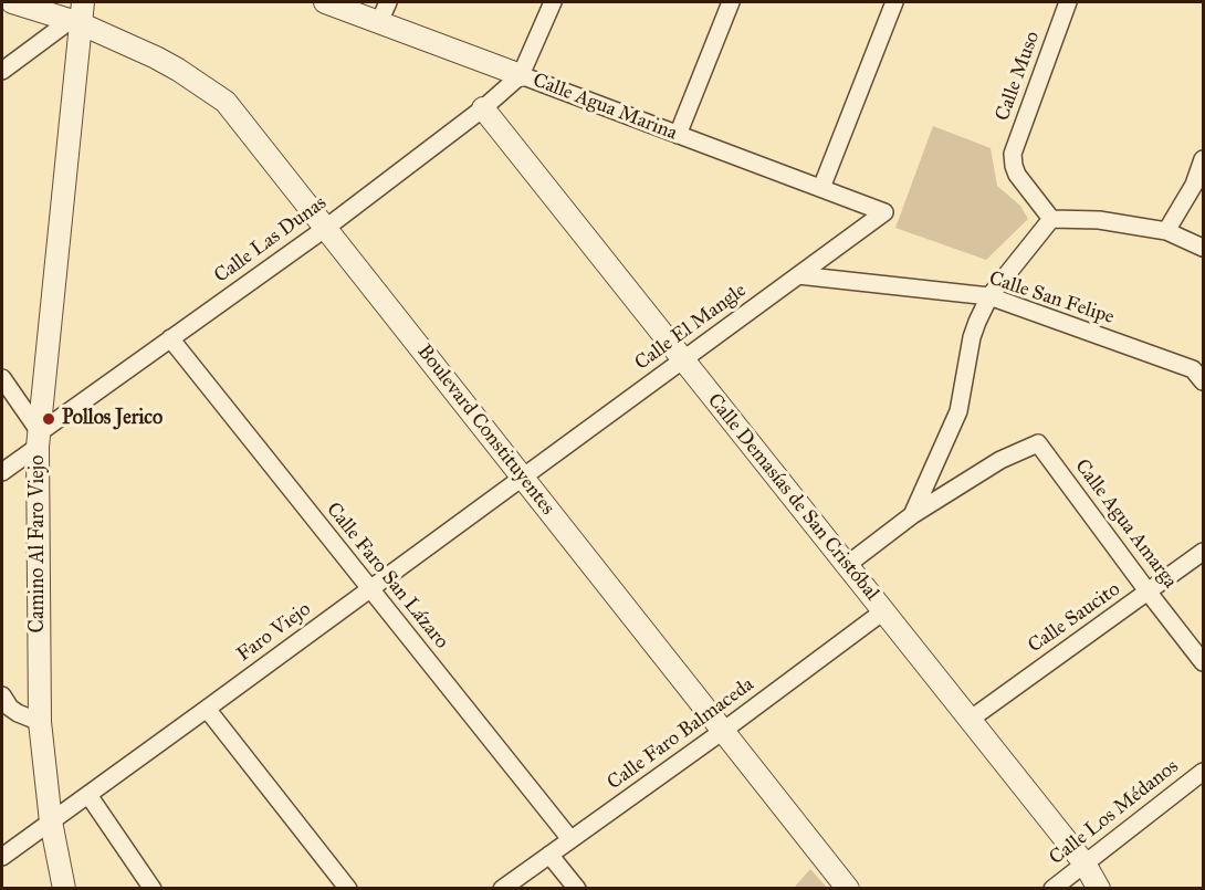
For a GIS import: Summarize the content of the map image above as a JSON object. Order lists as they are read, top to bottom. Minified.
{"streets":{"street":["Calle Muso","Calle Agua Marina","Calle Las Dunas","Calle San Felipe","Calle El Mangle","Boulevard Constituyentes","Calle Demasías de San Cristóbal","Calle Agua Amarga","Camino Al Faro Viejo","Calle Faro San Lázaro","Calle Saucito","Faro Viejo","Calle Faro Balmaceda","Calle Los Médanos"]},"crossings":[["Calle Agua Marina","Calle Las Dunas"],["Calle Agua Marina","Calle El Mangle"],["Calle Las Dunas","Boulevard Constituyentes"],["Calle Las Dunas","Calle Demasías de San Cristóbal"],["Calle Las Dunas","Camino Al Faro Viejo"],["Calle Las Dunas","Calle Faro San Lázaro"],["Calle San Felipe","Calle El Mangle"],["Calle El Mangle","Boulevard Constituyentes"],["Calle El Mangle","Calle Demasías de San Cristóbal"],["Calle El Mangle","Faro Viejo"],["Boulevard Constituyentes","Camino Al Faro Viejo"],["Boulevard Constituyentes","Faro Viejo"],["Boulevard Constituyentes","Calle Faro Balmaceda"],["Calle Demasías de San Cristóbal","Calle Saucito"],["Calle Demasías de San Cristóbal","Calle Faro Balmaceda"],["Calle Demasías de San Cristóbal","Calle Los Médanos"],["Calle Agua Amarga","Calle Saucito"],["Camino Al Faro Viejo","Faro Viejo"],["Calle Faro San Lázaro","Faro Viejo"],["Calle Faro San Lázaro","Calle Faro Balmaceda"]],"places":["Pollos Jerico"]}
